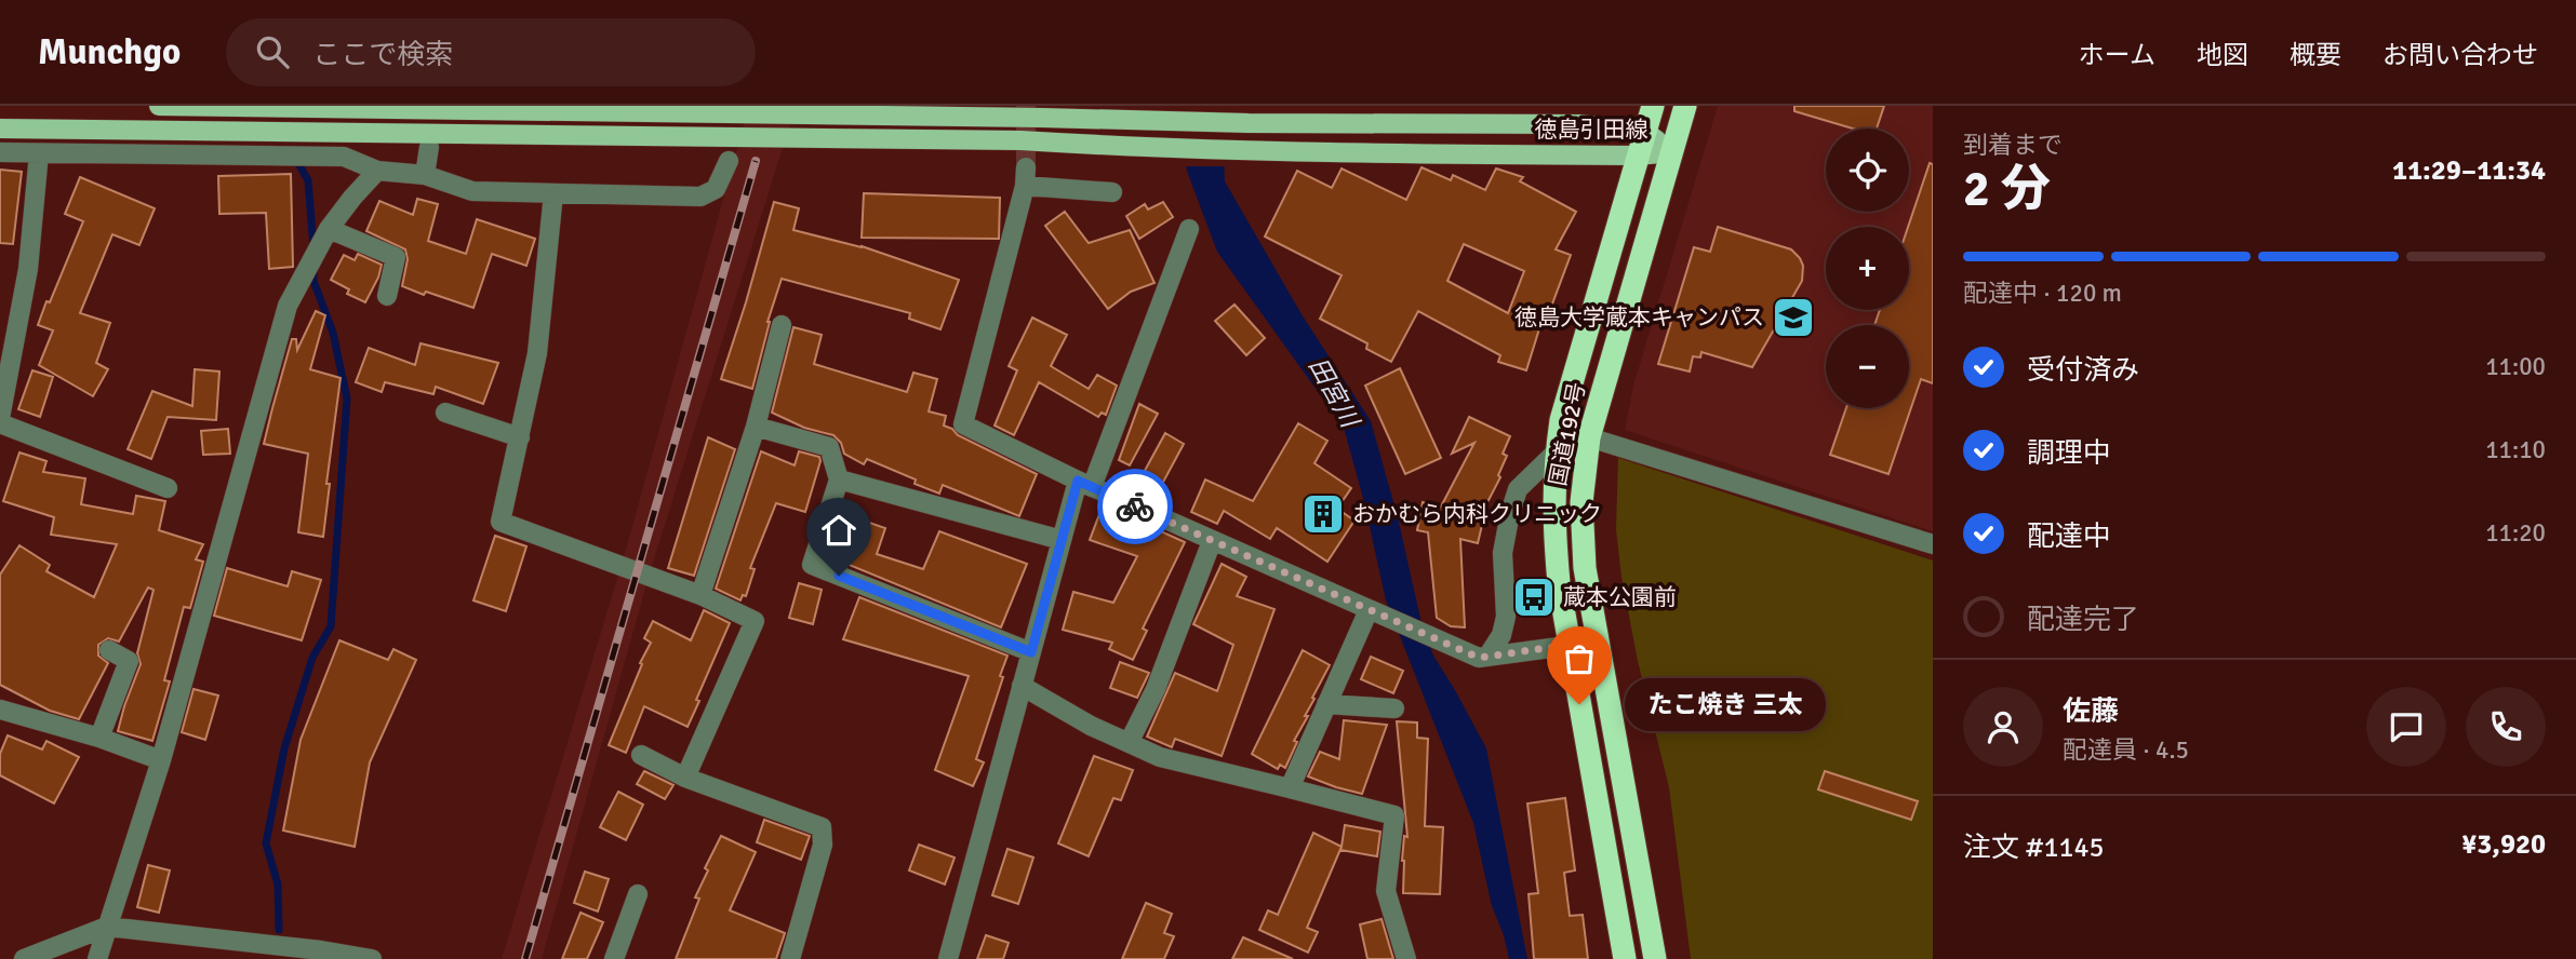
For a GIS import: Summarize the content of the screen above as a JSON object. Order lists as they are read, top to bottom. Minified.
{"streets":{"highway":["国道192号"],"main road":["徳島引田線"]},"crossings":[["徳島引田線","国道192号"]],"water":["田宮川"],"places":{"school or university":["徳島大学蔵本キャンパス"],"building":["おかむら内科クリニック"],"bus stop":["蔵本公園前"],"other":["たこ焼き 三太"]},"page":{"header":"Munchgo","search":"ここで検索","nav":["ホーム","地図","概要","お問い合わせ"],"heading":["2 分","到着まで","11:29–11:34"],"panel":["佐藤","配達員 · 4.5","注文 #1145","¥3,920"],"map_buttons":["+","−"],"bar":"配達中 · 120 m","list":[["受付済み","11:00"],["調理中","11:10"],["配達中","11:20"],"配達完了"],"bubble":"たこ焼き 三太"}}
